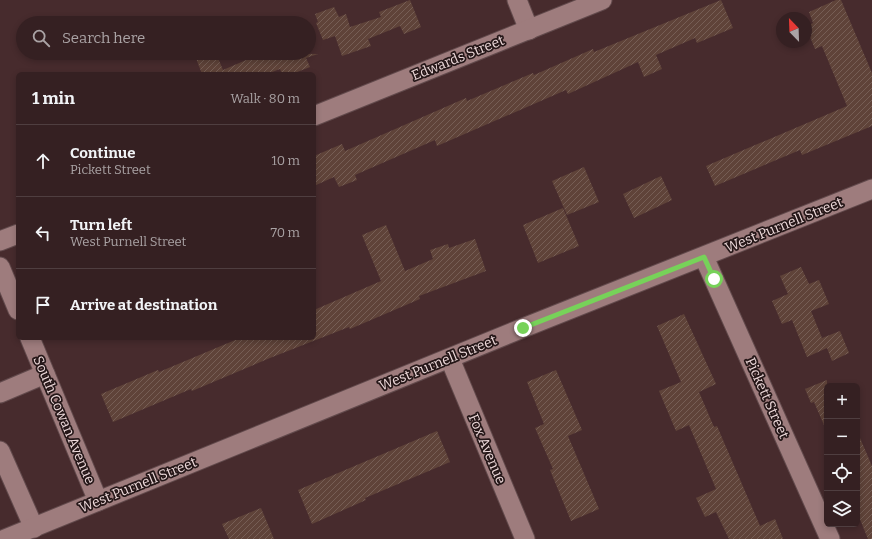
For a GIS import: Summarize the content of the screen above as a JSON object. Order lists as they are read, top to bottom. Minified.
{"streets":{"street":["Edwards Street","West Purnell Street","Pickett Street","South Cowan Avenue","Fox Avenue"]},"crossings":[["West Purnell Street","Pickett Street"],["West Purnell Street","South Cowan Avenue"],["West Purnell Street","Fox Avenue"]],"north":"top left","page":{"search":"Search here","heading":["1 min","Walk · 80 m"],"list":[["Continue","Pickett Street","10 m"],["Turn left","West Purnell Street","70 m"],"Arrive at destination"],"map_buttons":["+","−"]}}
